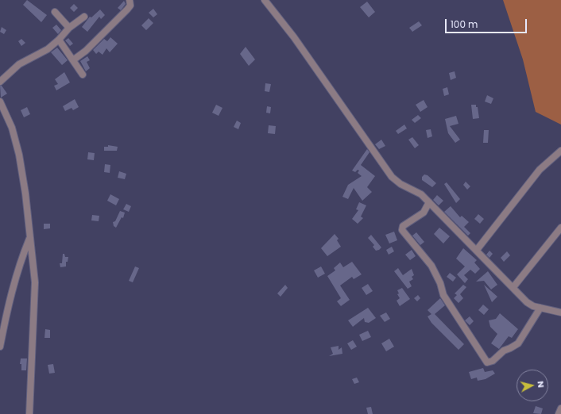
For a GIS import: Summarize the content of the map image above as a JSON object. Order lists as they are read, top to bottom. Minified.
{"scale_bar":"100 m","north":"right"}
